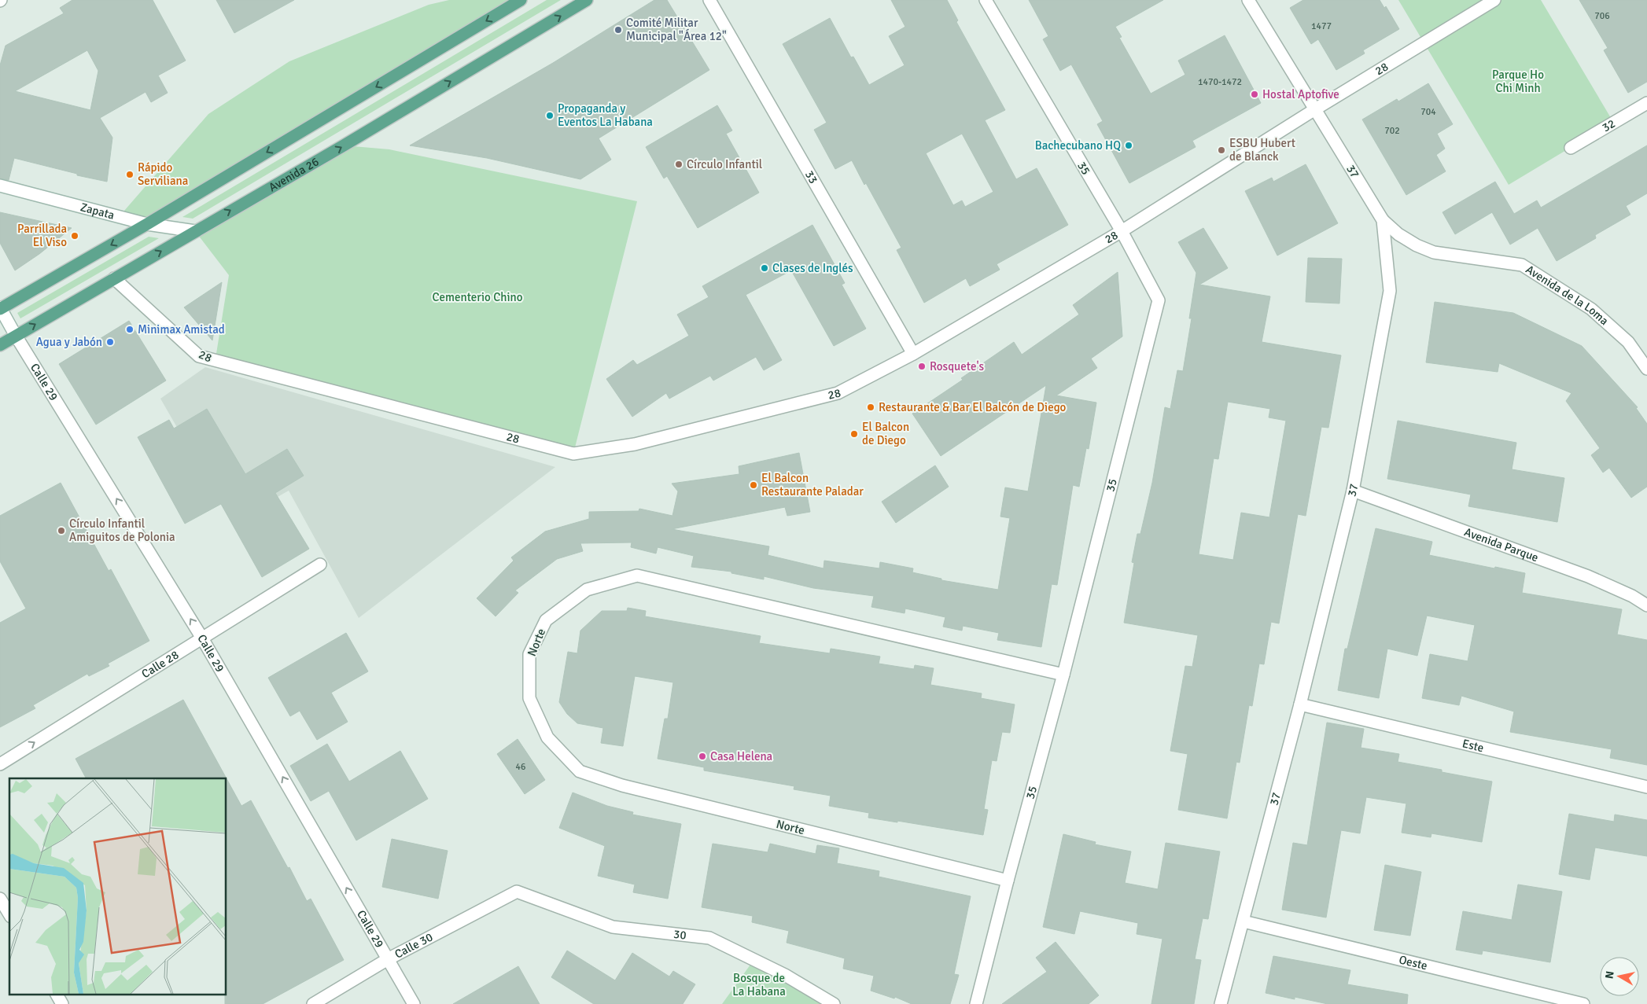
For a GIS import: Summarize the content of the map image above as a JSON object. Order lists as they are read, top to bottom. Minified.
{"streets":{"main road":["Avenida 26"],"street":["28","32","35","37","33","Zapata","Avenida de la Loma","Calle 29","Avenida Parque","Norte","Calle 28","Este","30","Calle 30","Oeste"]},"crossings":[["28","35"],["28","37"],["28","Avenida 26"],["28","33"],["35","Norte"],["37","Avenida de la Loma"],["37","Avenida Parque"],["37","Este"],["37","Oeste"],["Avenida 26","Zapata"],["Avenida 26","Calle 29"],["Calle 29","Calle 28"],["Calle 29","Calle 30"],["30","Calle 30"]],"one_way":["Calle 29","Calle 28"],"parks":["Parque Ho Chi Minh","Cementerio Chino","Bosque de La Habana"],"places":["Comité Militar Municipal \"Área 12\"","Hostal Aptofive","Propaganda y Eventos La Habana","Bachecubano HQ","ESBU Hubert de Blanck","Círculo Infantil","Rápido Serviliana","Parrillada El Viso","Clases de Inglés","Minimax Amistad","Agua y Jabón","Rosquete's","Restaurante & Bar El Balcón de Diego","El Balcon de Diego","El Balcon Restaurante Paladar","Círculo Infantil Amiguitos de Polonia","Casa Helena"],"house_numbers":["706","1477","1470-1472","704","702","46"],"north":"left"}
